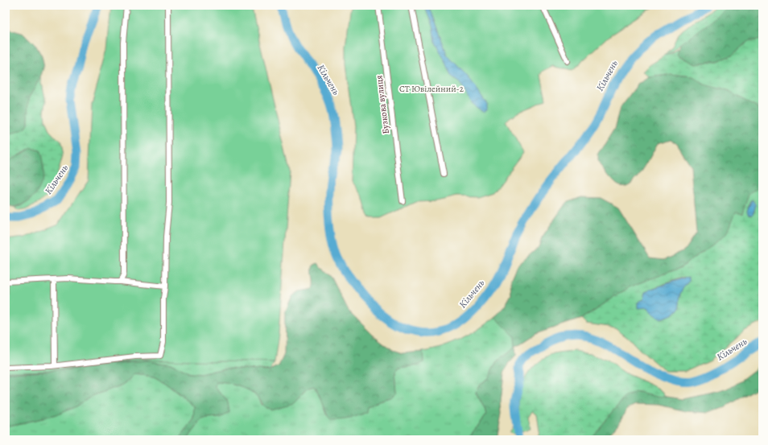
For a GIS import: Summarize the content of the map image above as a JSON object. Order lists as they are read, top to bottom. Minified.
{"streets":{"street":["Бузкова вулиця"]},"water":["Кільчень"],"parks":["СT Ювілейний-2"]}
